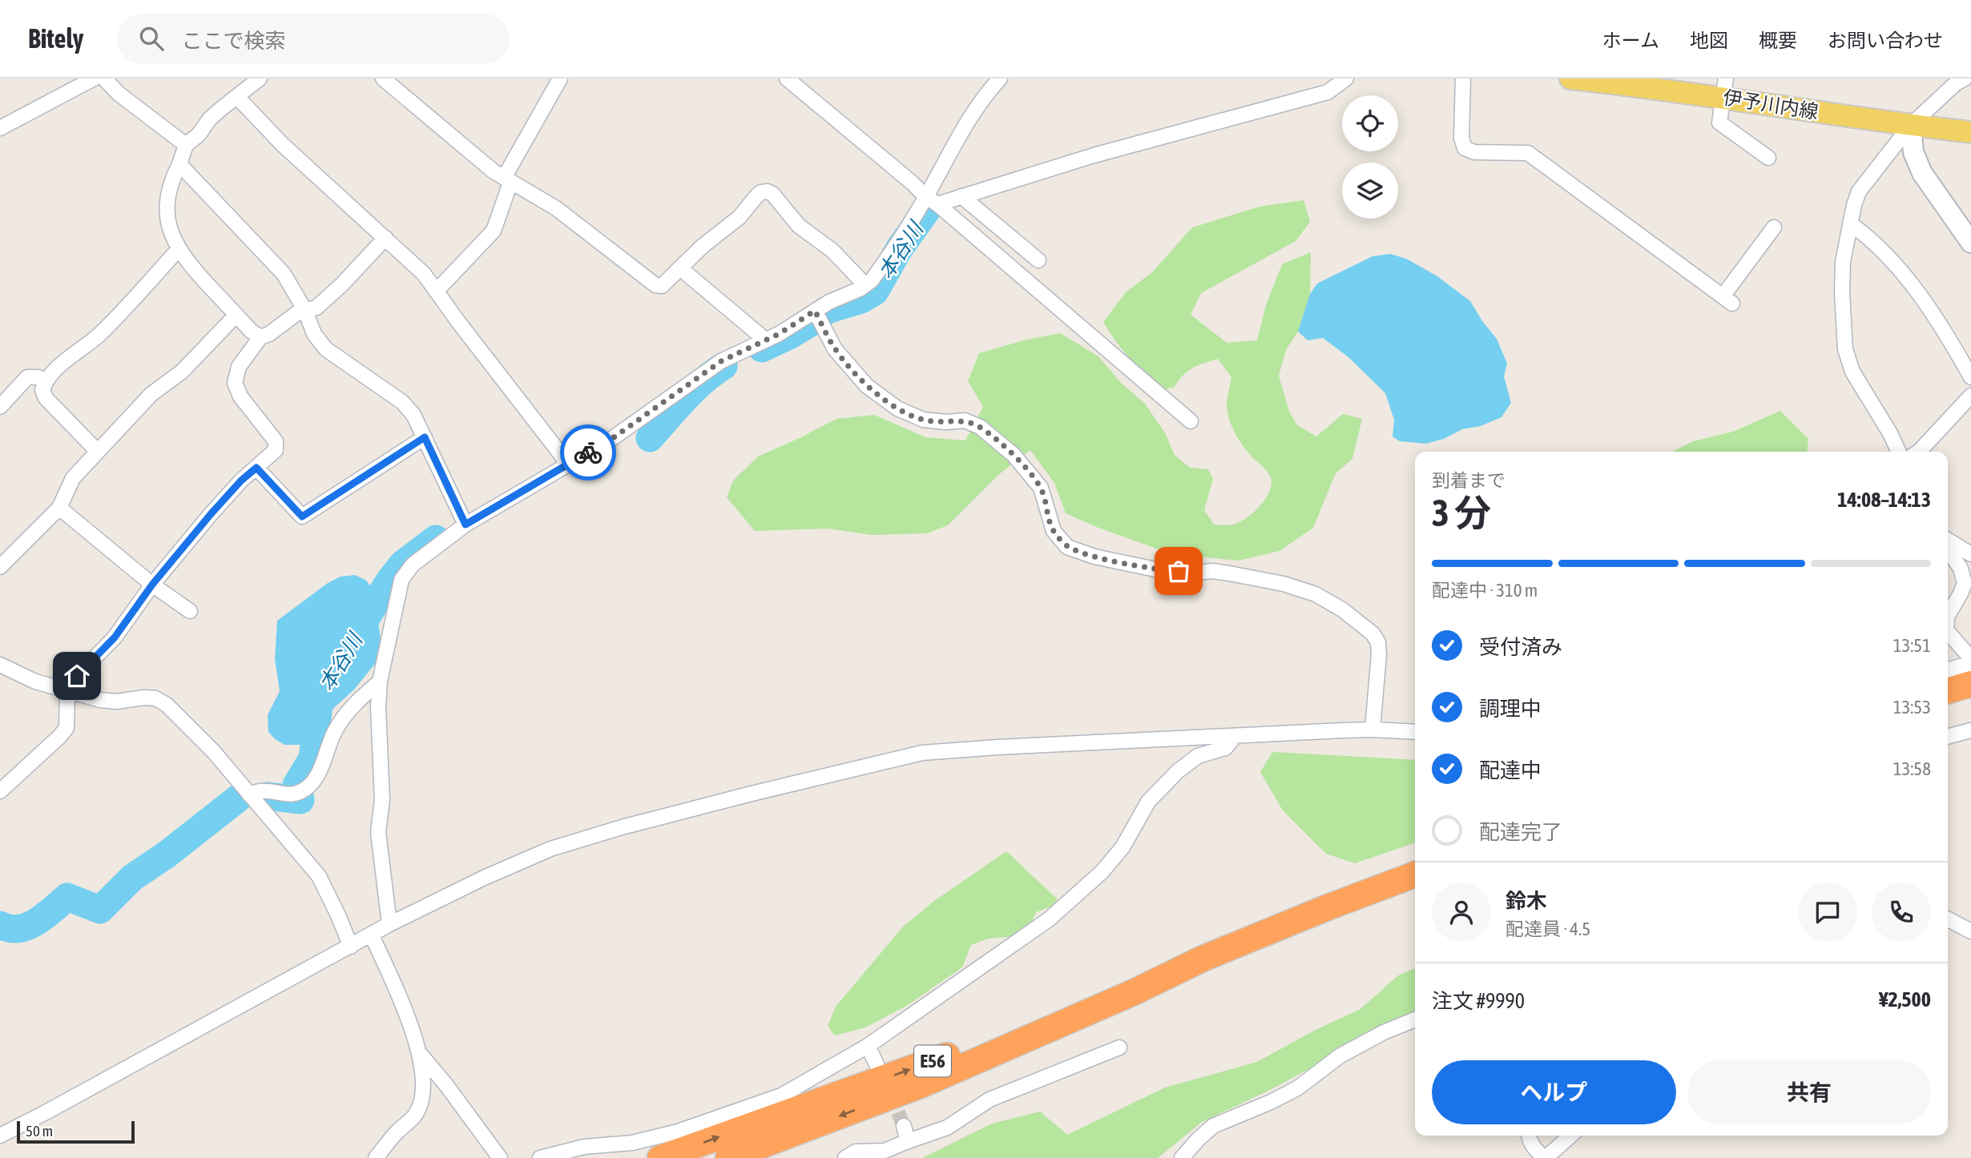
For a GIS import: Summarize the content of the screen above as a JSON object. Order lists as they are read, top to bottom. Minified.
{"streets":{"highway":["E56"],"main road":["伊予川内線"]},"water":["本谷川"],"scale_bar":"50 m","page":{"header":"Bitely","search":"ここで検索","nav":["ホーム","地図","概要","お問い合わせ"],"heading":["3 分","到着まで","14:08–14:13"],"panel":["鈴木","配達員 · 4.5","注文 #9990","¥2,500"],"bar":"配達中 · 310 m","list":[["受付済み","13:51"],["調理中","13:53"],["配達中","13:58"],"配達完了"],"buttons":["ヘルプ","共有"],"scale":"50 m"}}
